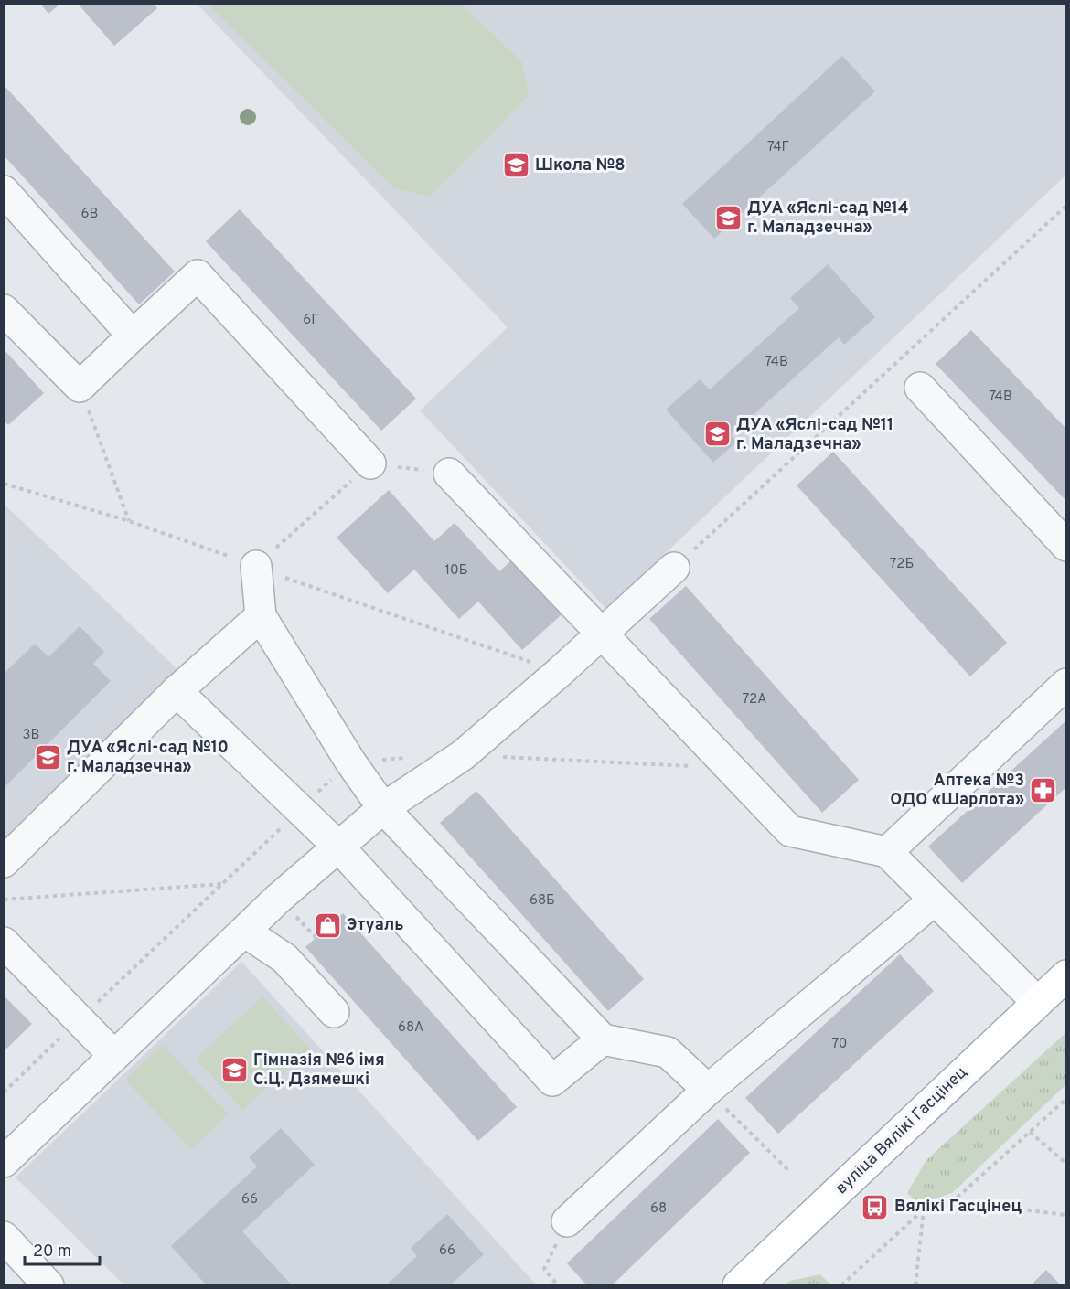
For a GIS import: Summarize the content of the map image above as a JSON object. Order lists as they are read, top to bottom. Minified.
{"streets":{"main road":["вуліца Вялікі Гасцінец"]},"places":{"school or university":["Школа №8","ДУА «Яслі-сад №14 г. Маладзечна»","ДУА «Яслі-сад №11 г. Маладзечна»","ДУА «Яслі-сад №10 г. Маладзечна»","Гімназія №6 iмя С.Ц. Дзямешкi"],"pharmacy":["Аптека №3 ОДО «Шарлота»"],"shop":["Этуаль"],"bus stop":["Вялікі Гасцінец"]},"house_numbers":["74Г","6В","6Г","74В","74В","72Б","10Б","72А","3В","68Б","68А","70","66","68","66"],"scale_bar":"20 m"}
